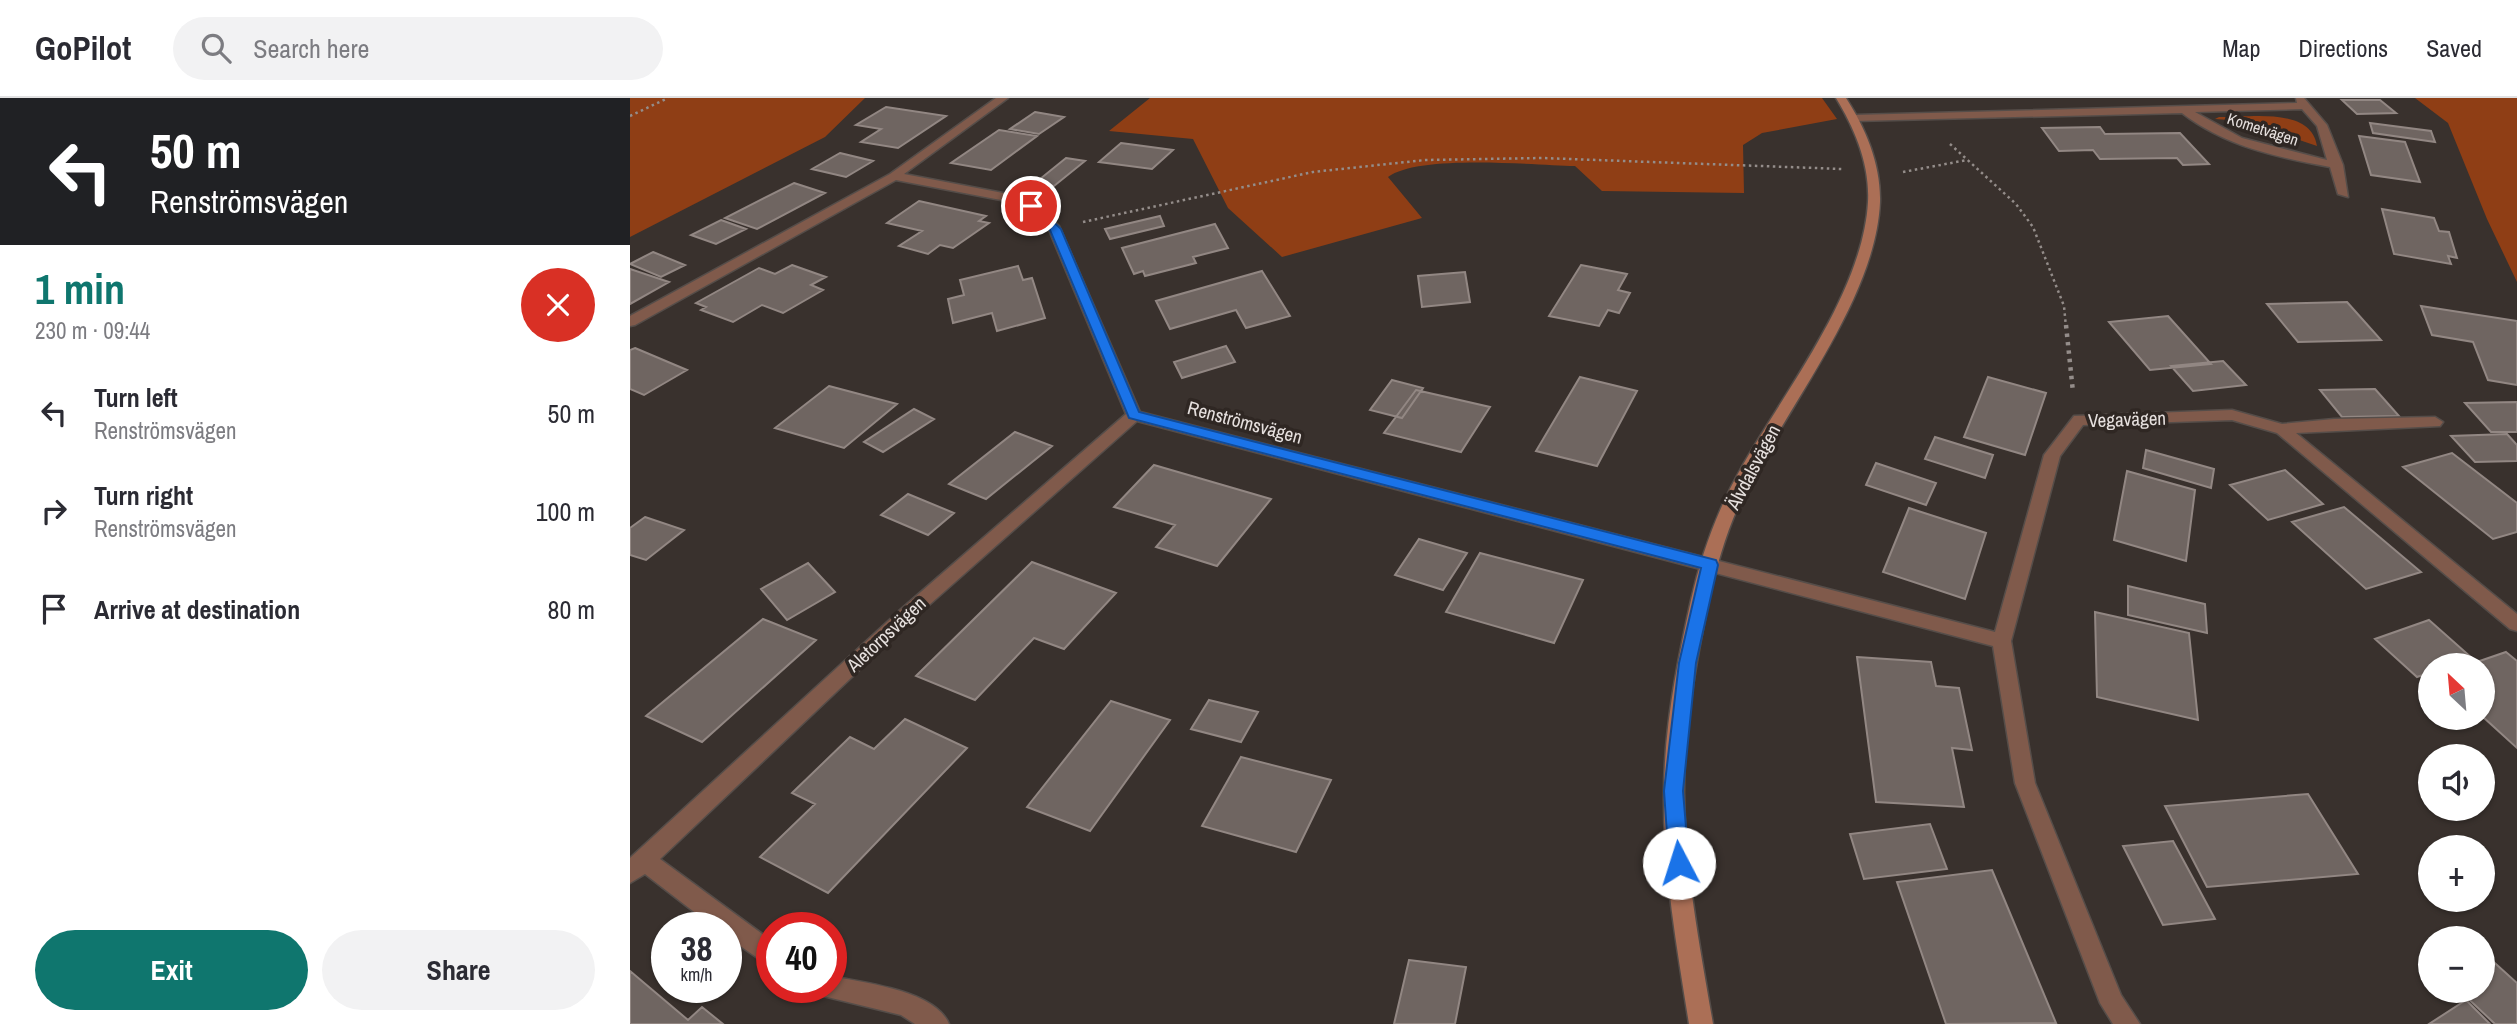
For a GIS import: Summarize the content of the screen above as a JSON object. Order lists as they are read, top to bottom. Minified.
{"streets":{"street":["Kometvägen","Vegavägen","Renströmsvägen","Älvdalsvägen","Aletorpsvägen"]},"crossings":[["Kometvägen","Älvdalsvägen"],["Renströmsvägen","Älvdalsvägen"],["Renströmsvägen","Aletorpsvägen"]],"north":"top left","page":{"header":"GoPilot","search":"Search here","nav":["Map","Directions","Saved"],"turn":["50 m","Renströmsvägen"],"heading":["1 min","230 m · 09:44"],"list":[{"name":"Turn left","note":"Renströmsvägen","value":"50 m"},{"name":"Turn right","note":"Renströmsvägen","value":"100 m"},{"name":"Arrive at destination","value":"80 m"}],"map_buttons":["+","−"],"speed":"38 km/h","limit":"40","buttons":["Exit","Share"]}}
